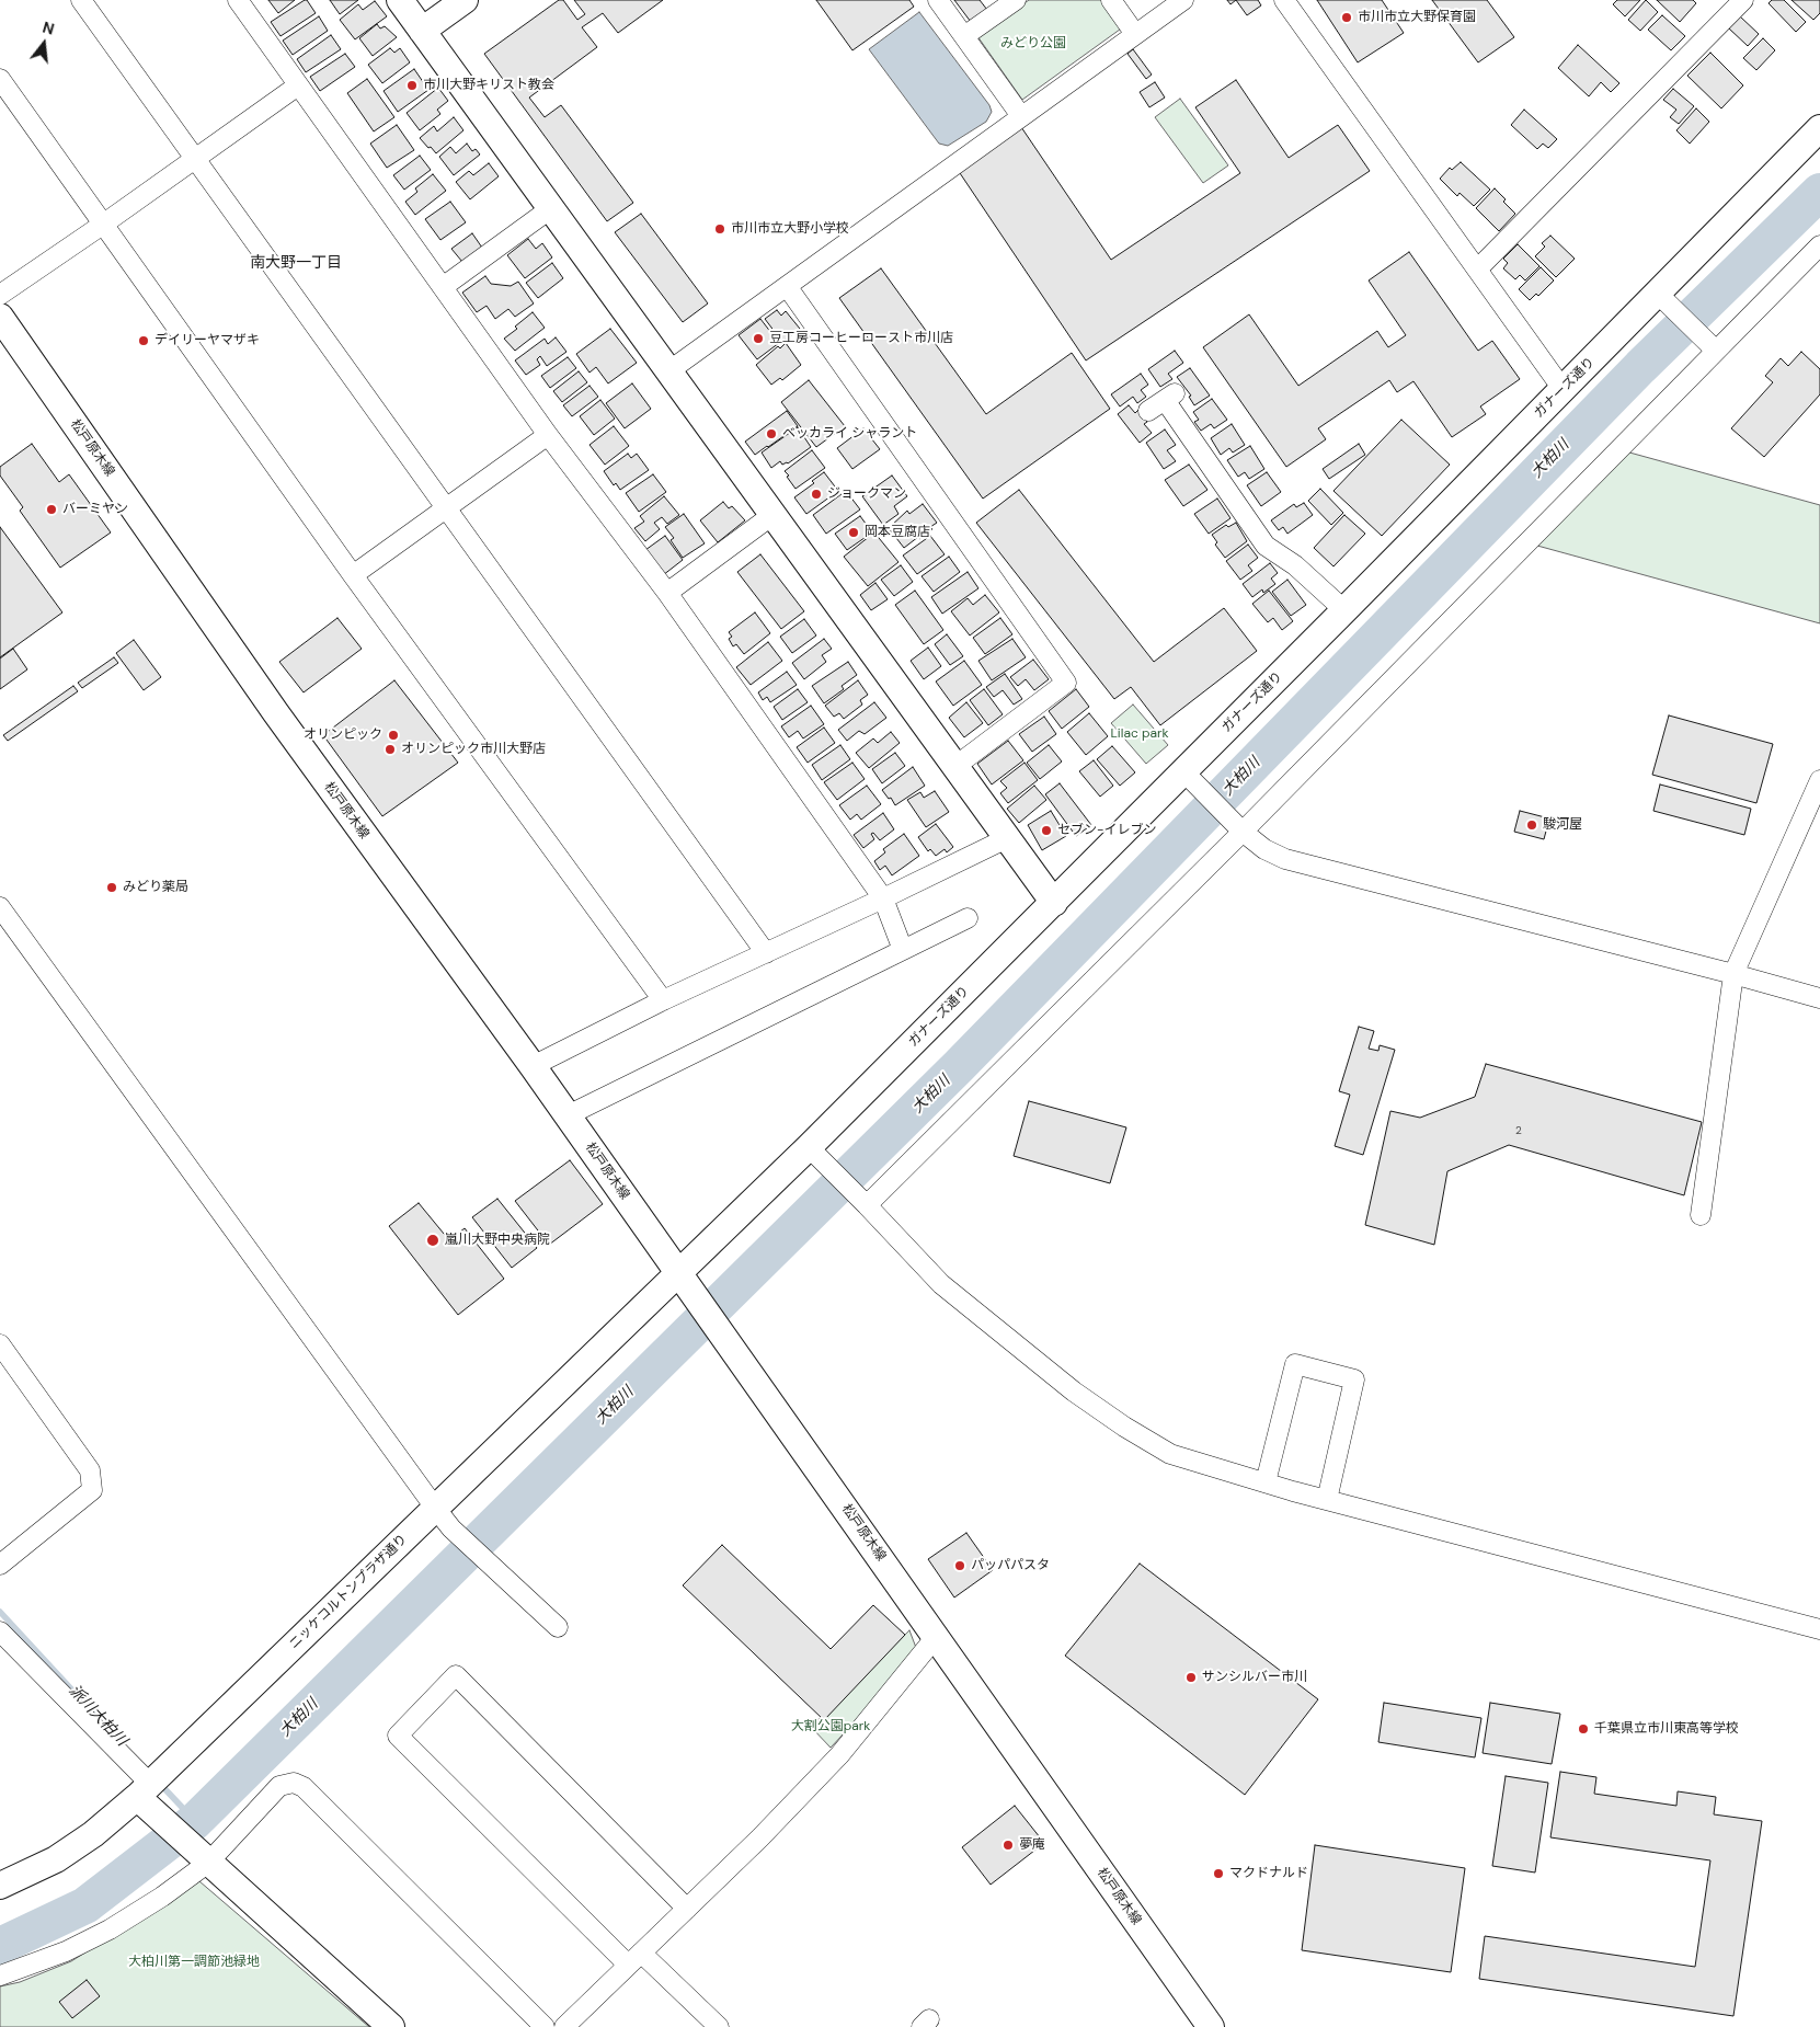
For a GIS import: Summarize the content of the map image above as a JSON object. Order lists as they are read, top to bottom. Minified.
{"streets":{"street":["ガナーズ通り","松戸原木線","ニッケコルトンプラザ通り"]},"crossings":[["ガナーズ通り","松戸原木線"],["ガナーズ通り","ニッケコルトンプラザ通り"],["松戸原木線","ニッケコルトンプラザ通り"]],"districts":["南大野一丁目"],"water":["大柏川","派川大柏川"],"parks":["みどり公園","Lilac park","大割公園park","大柏川第一調節池緑地"],"places":["市川市立大野保育園","市川大野キリスト教会","市川市立大野小学校","豆工房コーヒーロースト市川店","デイリーヤマザキ","ベッカライ シャラント","ジョークマン","バーミヤン","岡本豆腐店","オリンピック","オリンピック市川大野店","駿河屋","セブン-イレブン","みどり薬局","嵐川大野中央病院","パッパパスタ","サンシルバー市川","千葉県立市川東高等学校","夢庵","マクドナルド"],"house_numbers":["2"],"north":"top"}
